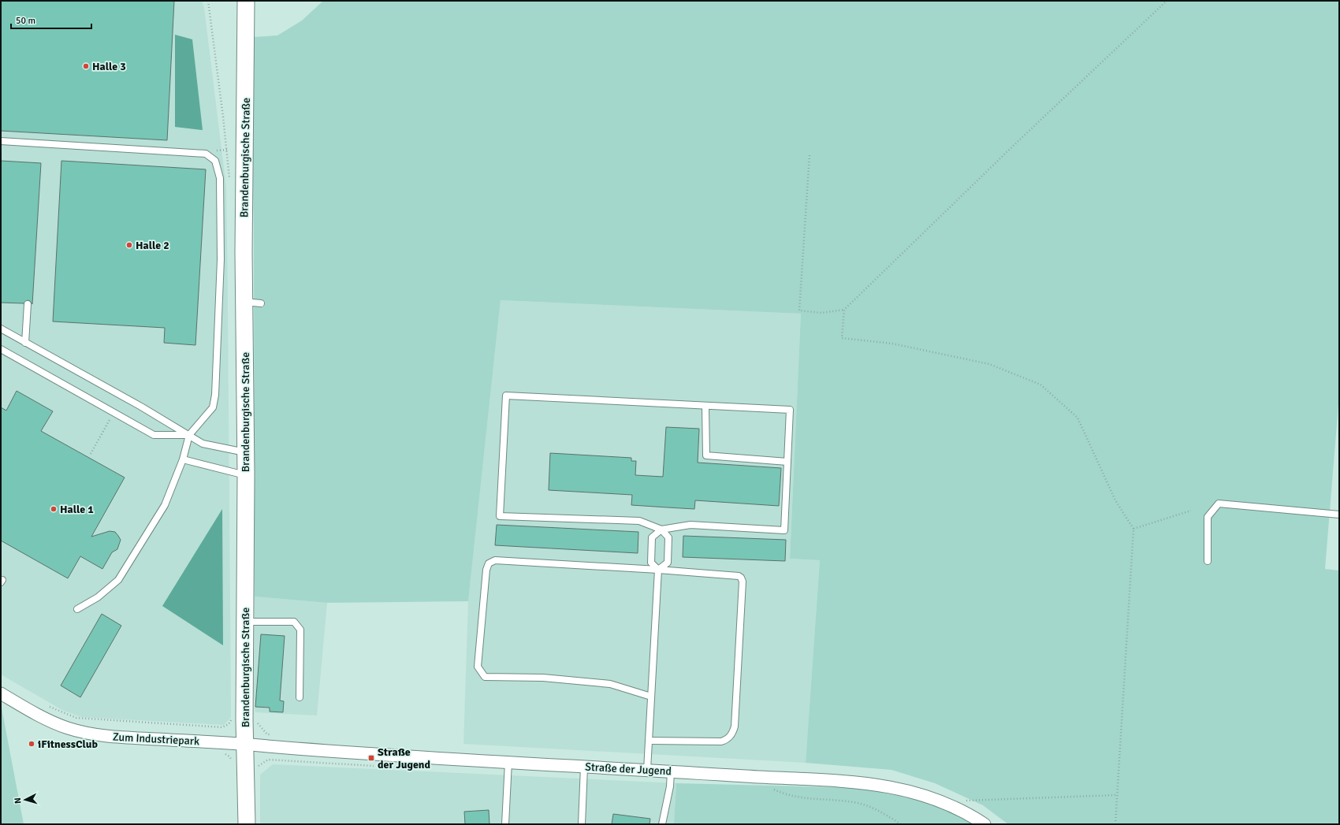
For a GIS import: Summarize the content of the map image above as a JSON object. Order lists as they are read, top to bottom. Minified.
{"streets":{"street":["Brandenburgische Straße","Zum Industriepark","Straße der Jugend"]},"crossings":[["Brandenburgische Straße","Zum Industriepark"],["Brandenburgische Straße","Straße der Jugend"],["Zum Industriepark","Straße der Jugend"]],"places":{"other":["Halle 3","Halle 2","Halle 1","iFitnessClub"],"transit":["Straße der Jugend"]},"scale_bar":"50 m","north":"left"}
